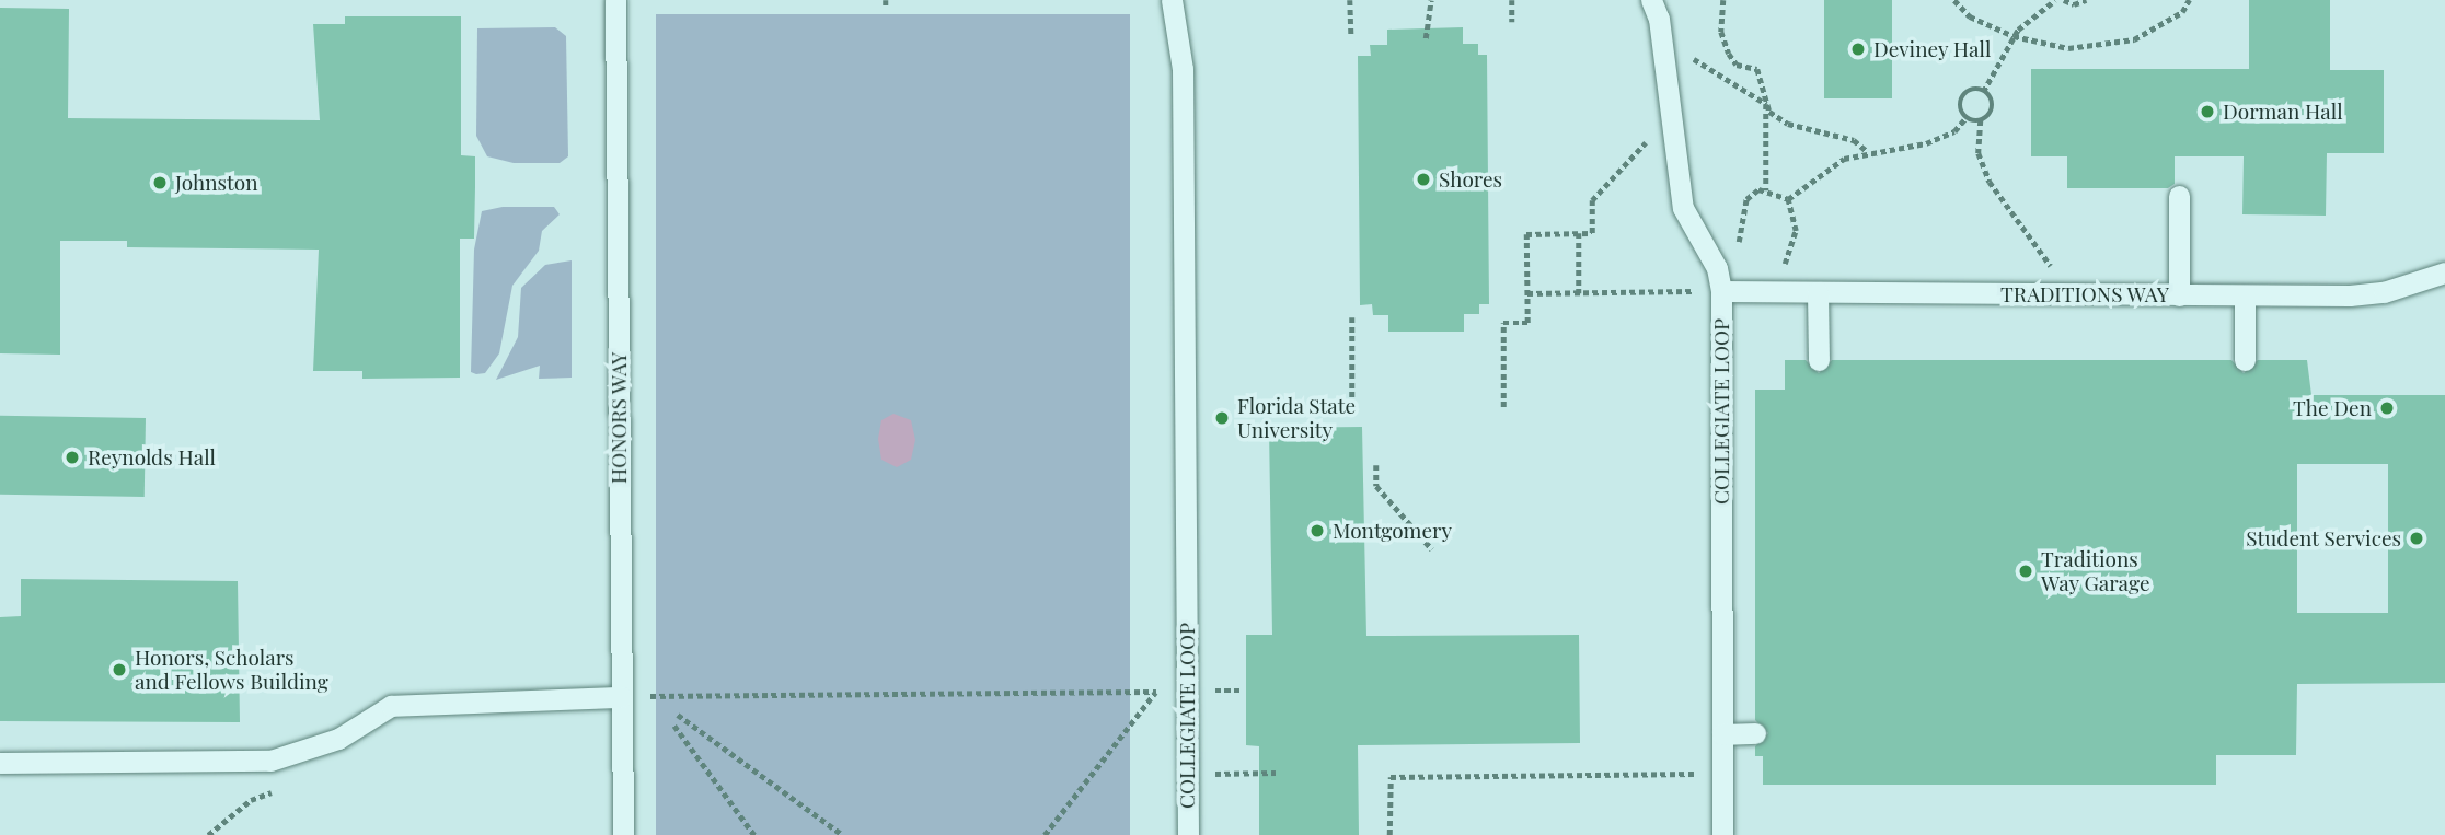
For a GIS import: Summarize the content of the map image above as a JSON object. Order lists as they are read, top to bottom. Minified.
{"streets":{"lane":["TRADITIONS WAY","COLLEGIATE LOOP","HONORS WAY"]},"crossings":[["TRADITIONS WAY","COLLEGIATE LOOP"]],"places":["Deviney Hall","Dorman Hall","Shores","Johnston","The Den","Florida State University","Reynolds Hall","Montgomery","Student Services","Traditions Way Garage","Honors, Scholars and Fellows Building"]}
